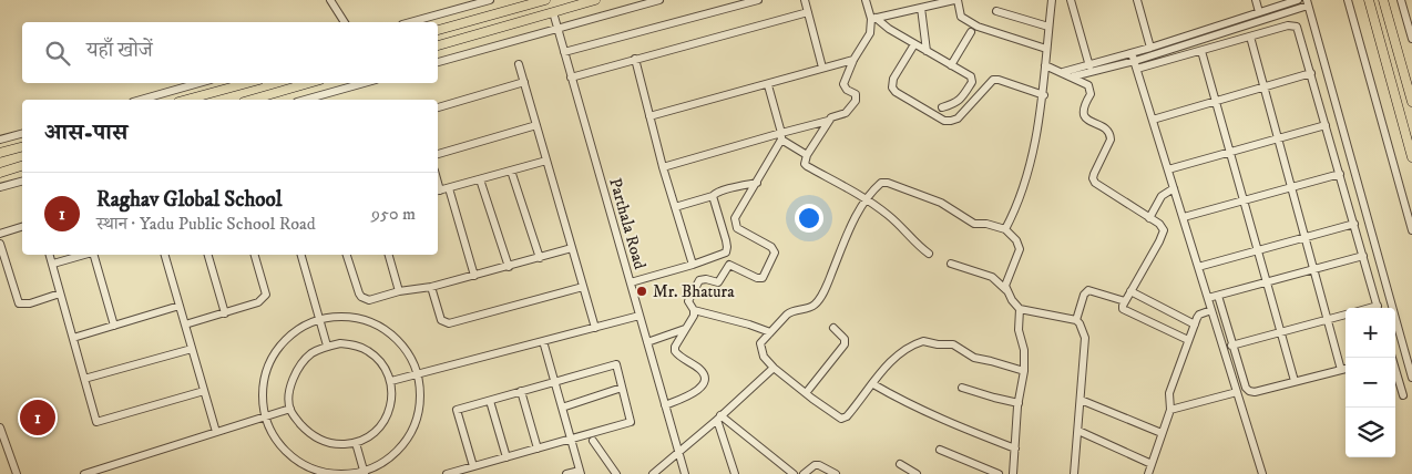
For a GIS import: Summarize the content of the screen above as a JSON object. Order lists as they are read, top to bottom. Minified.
{"streets":{"street":["Parthala Road"]},"places":["Mr. Bhatura"],"page":{"search":"यहाँ खोजें","heading":"आस-पास","list":[{"mark":"1","name":"Raghav Global School","note":"स्थान · Yadu Public School Road","value":"950 m"}],"map_buttons":["+","−"],"pins":"1"}}
